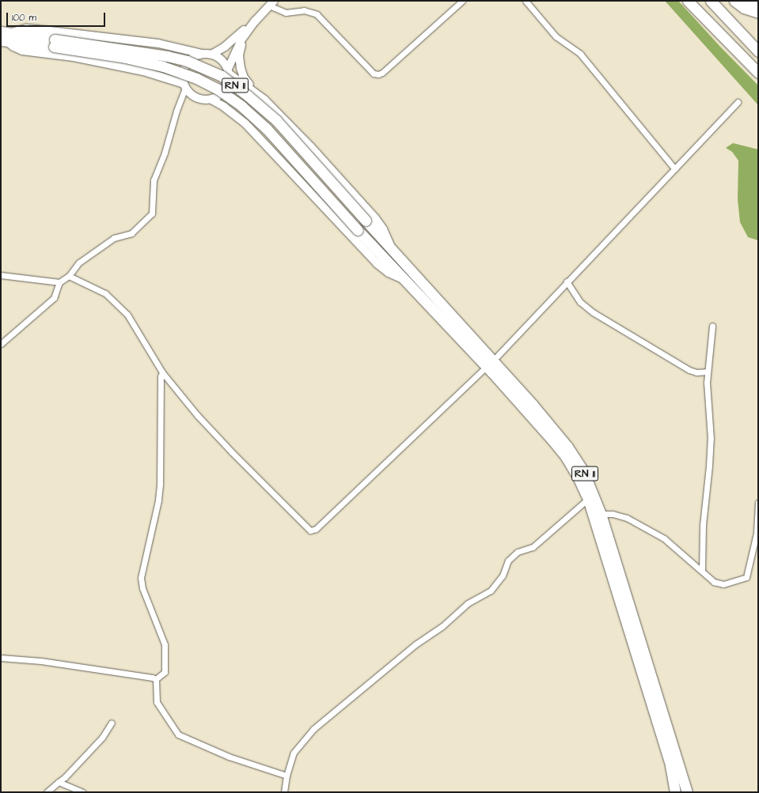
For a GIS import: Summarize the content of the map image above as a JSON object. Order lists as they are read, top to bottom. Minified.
{"streets":{"highway":["RN 11"]},"scale_bar":"100 m"}
